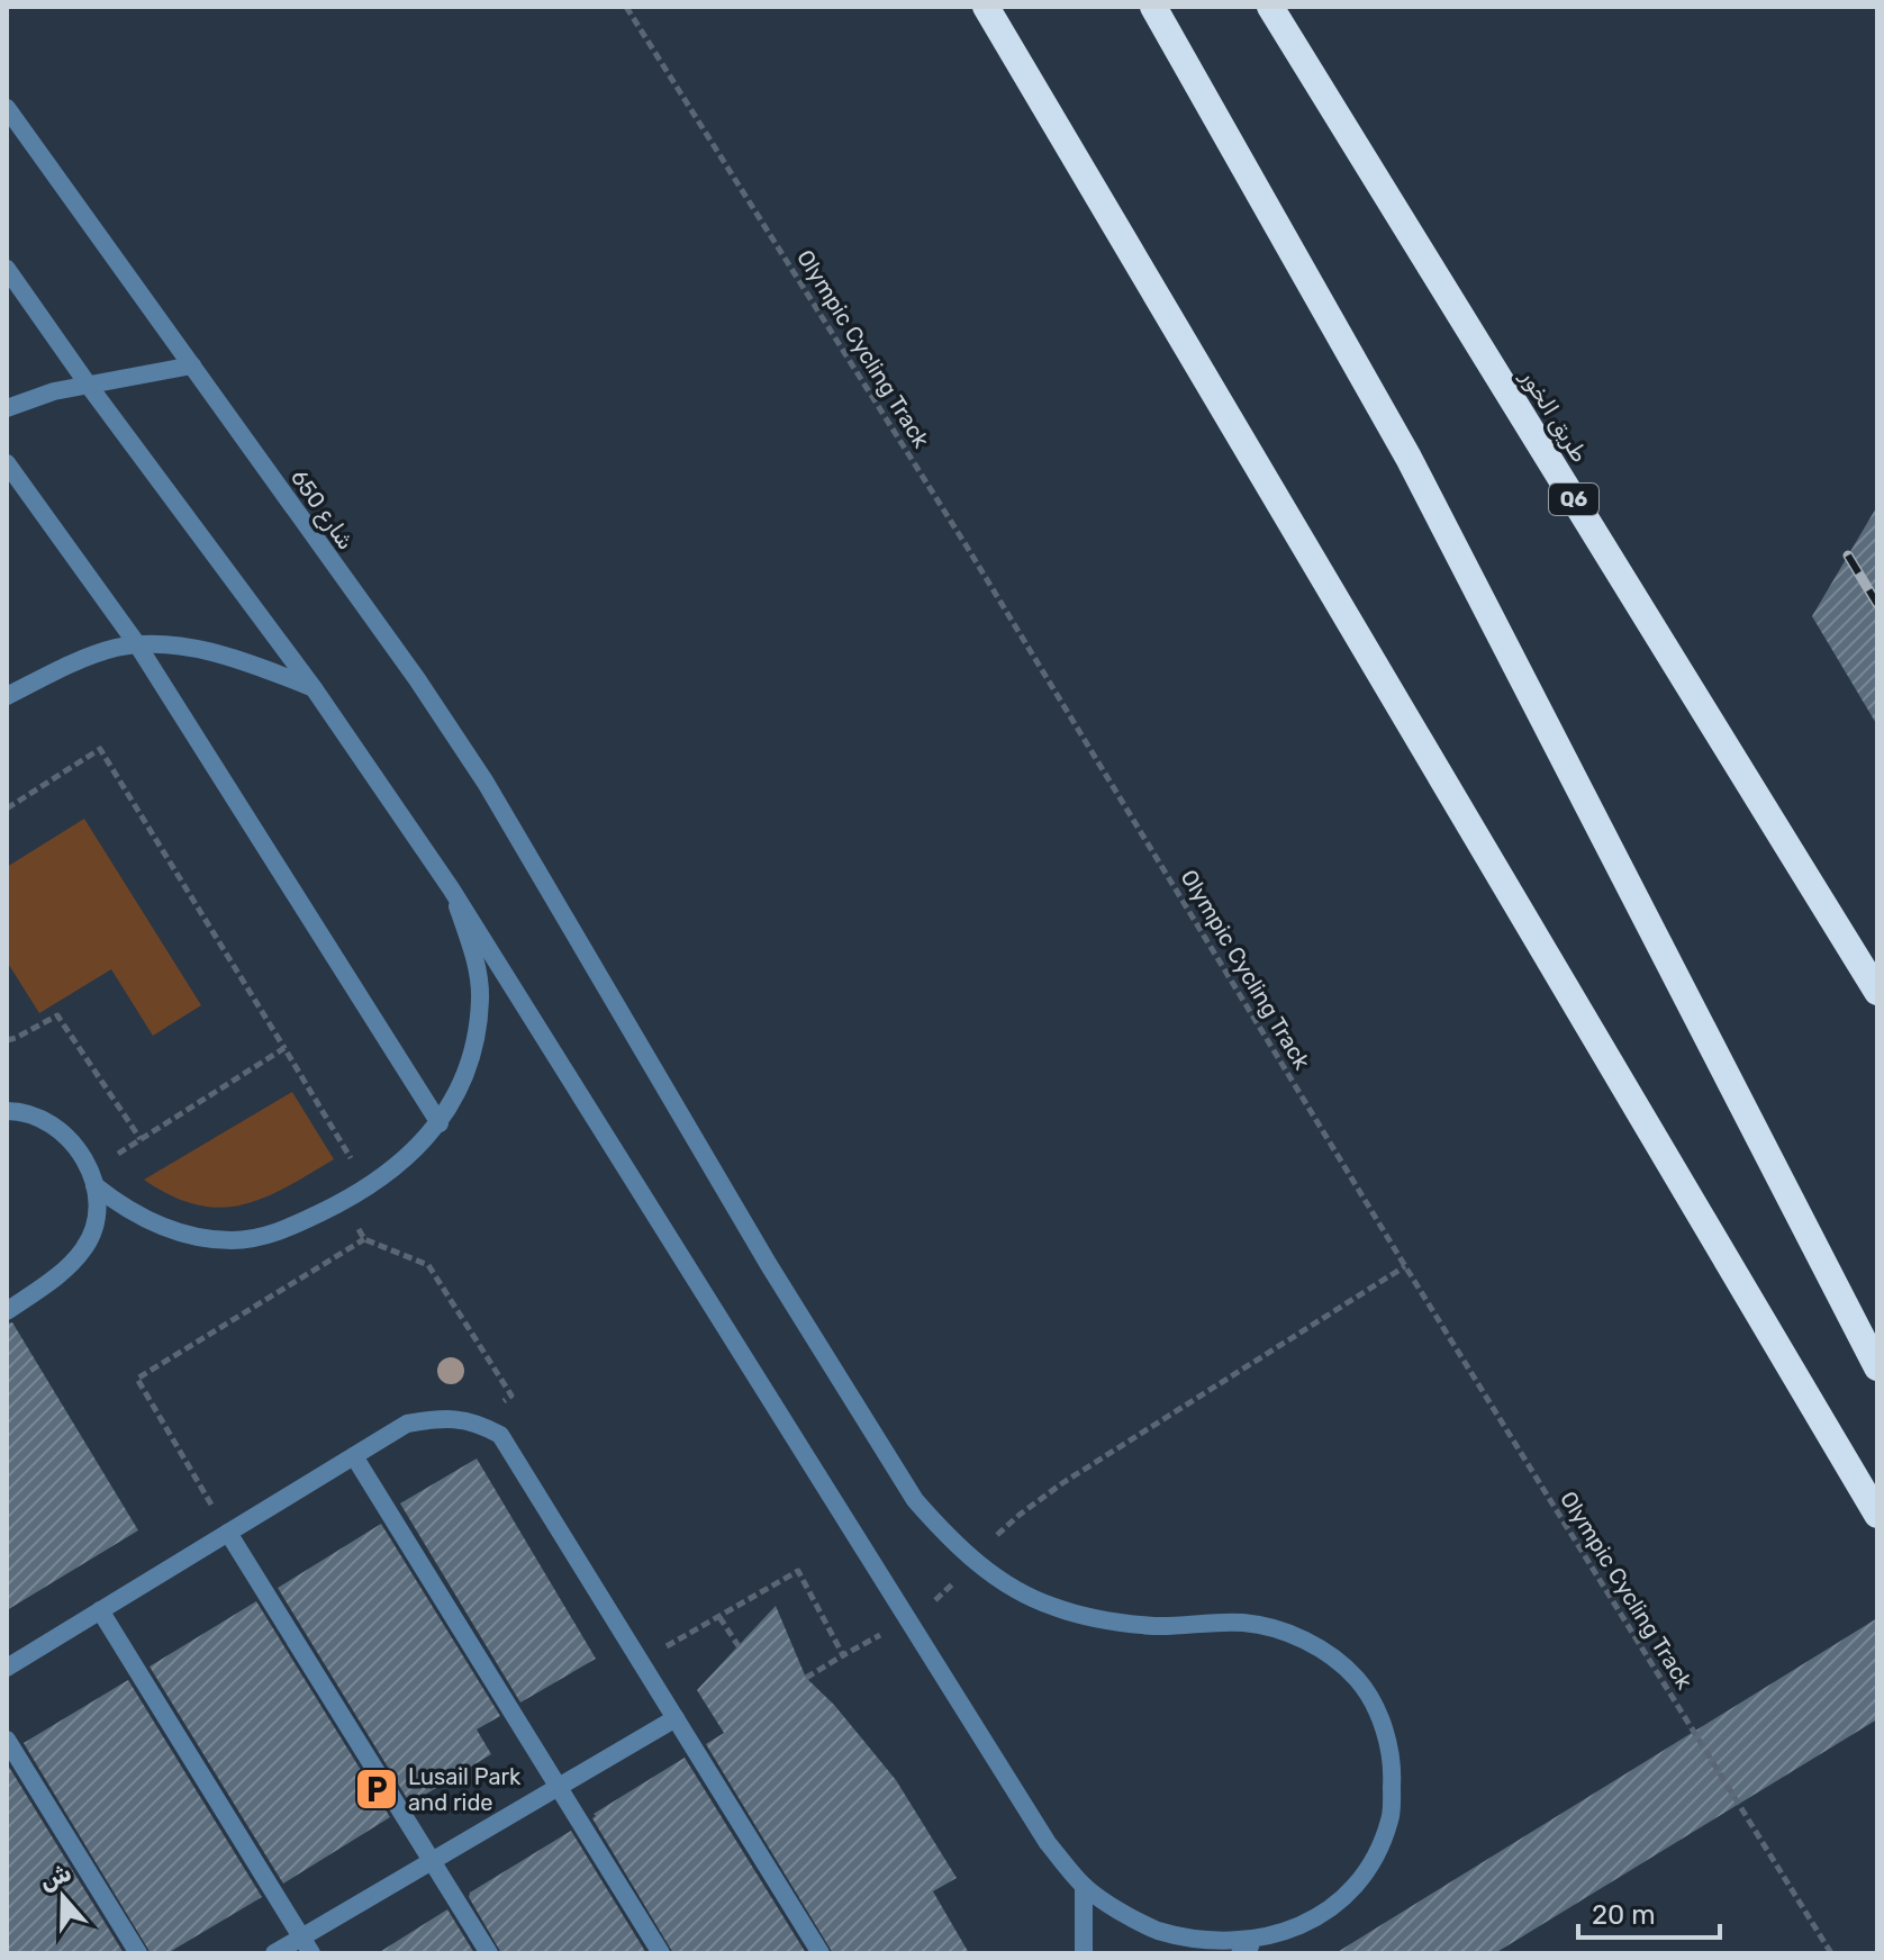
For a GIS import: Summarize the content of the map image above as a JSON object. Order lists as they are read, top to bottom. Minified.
{"streets":{"highway":["طريق الخور","Q6"],"street":["شارع 650"],"path":["Olympic Cycling Track"]},"places":{"parking":["Lusail Park and ride"]},"scale_bar":"20 m","north":"top"}
